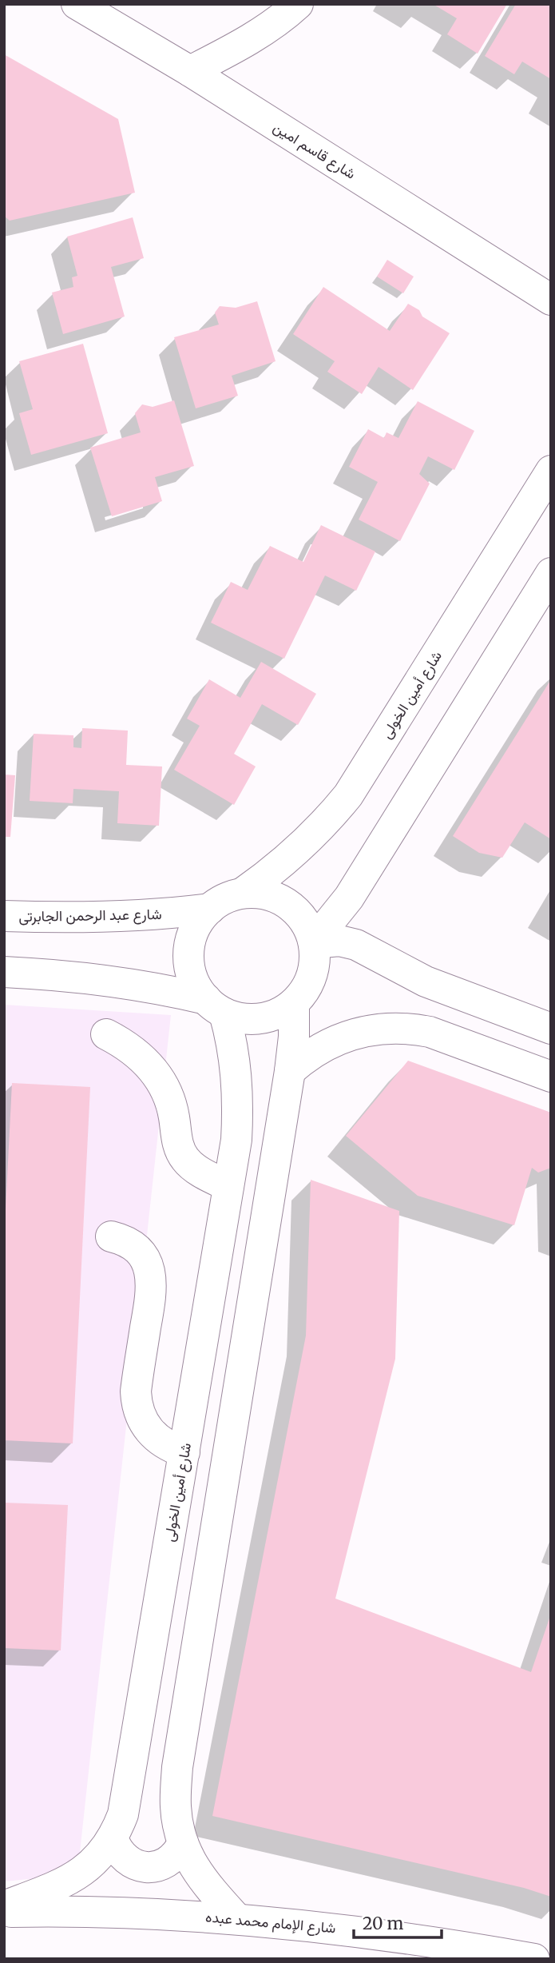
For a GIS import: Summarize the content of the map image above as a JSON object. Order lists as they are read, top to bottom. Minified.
{"streets":{"street":["شارع قاسم امين","شارع أمين الخولى","شارع عبد الرحمن الجابرتى","شارع الإمام محمد عبده"]},"crossings":[["شارع أمين الخولى","شارع عبد الرحمن الجابرتى"]],"scale_bar":"20 m"}
